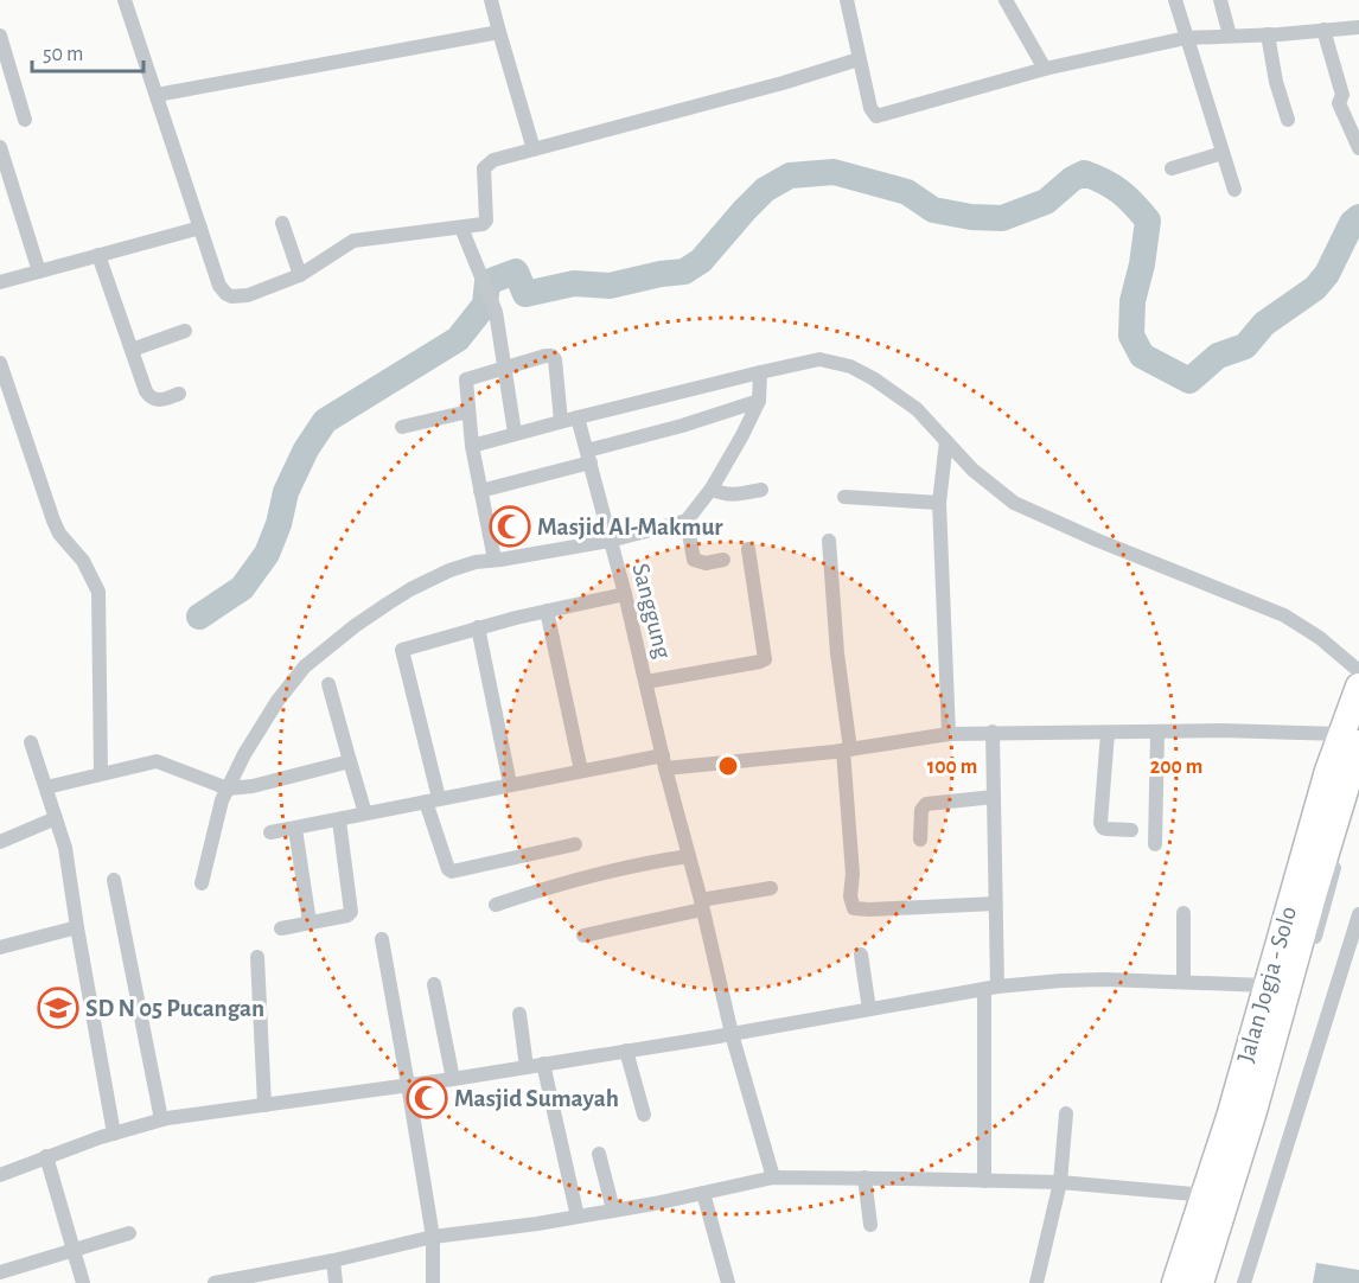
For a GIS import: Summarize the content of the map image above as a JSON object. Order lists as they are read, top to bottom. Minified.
{"streets":{"highway":["Jalan Jogja - Solo"],"street":["Sanggung"]},"places":{"mosque":["Masjid Al-Makmur","Masjid Sumayah"],"school or university":["SD N 05 Pucangan"]},"scale_bar":"50 m","rings":["100 m","200 m"]}
